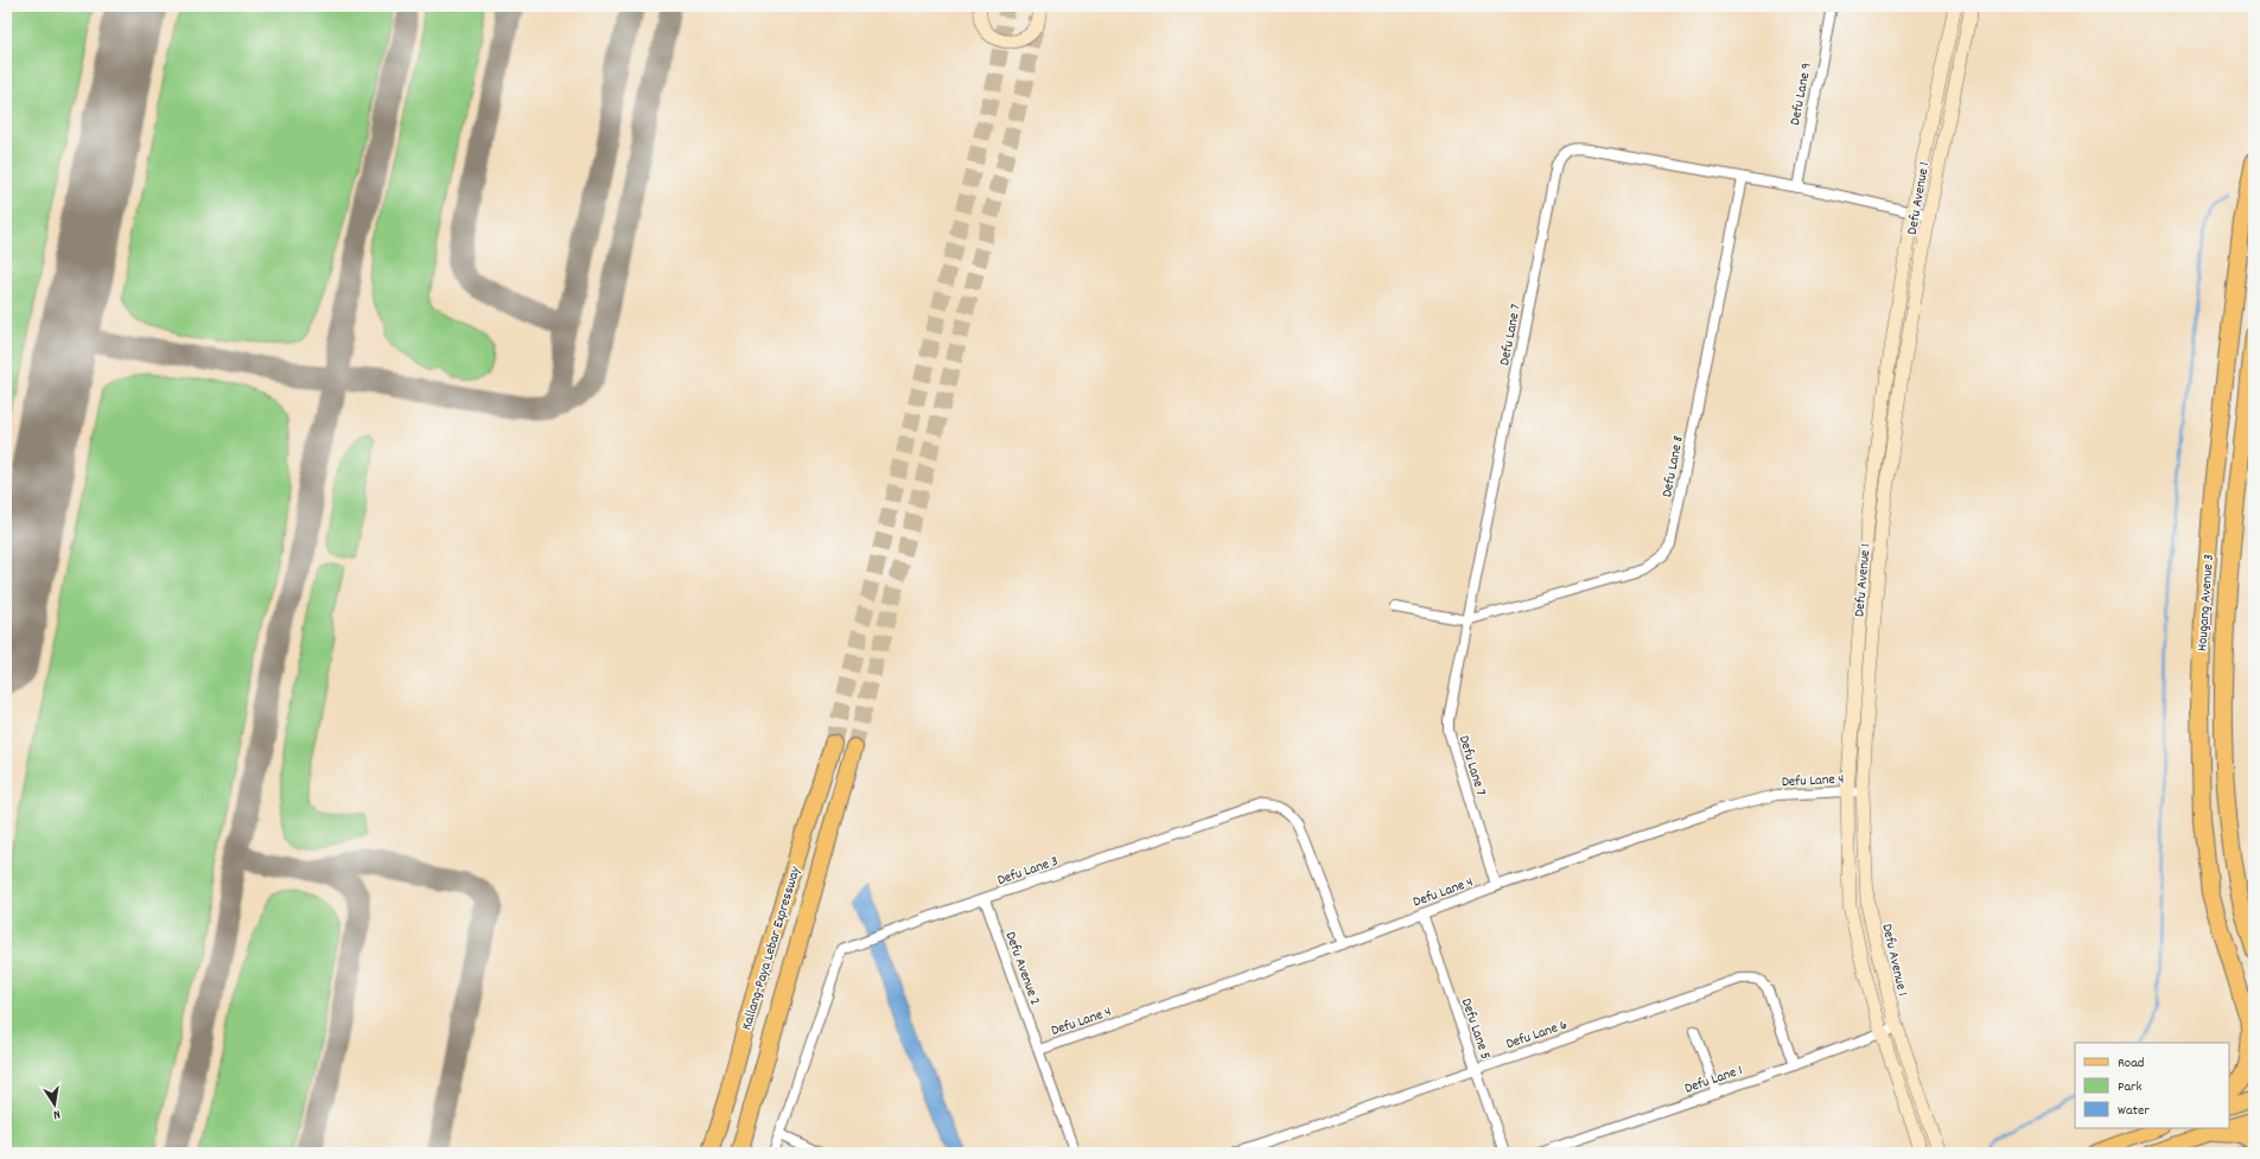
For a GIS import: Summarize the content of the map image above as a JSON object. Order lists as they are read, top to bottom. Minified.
{"streets":{"highway":["Hougang Avenue 3","Kallang-Paya Lebar Expressway"],"main road":["Defu Avenue 1"],"street":["Defu Lane 9","Defu Lane 7","Defu Lane 8","Defu Lane 4","Defu Lane 3","Defu Avenue 2","Defu Lane 5","Defu Lane 6","Defu Lane 1"]},"crossings":[["Defu Lane 9","Defu Lane 7"],["Defu Avenue 1","Defu Lane 7"],["Defu Avenue 1","Defu Lane 4"],["Defu Avenue 1","Defu Lane 1"],["Defu Lane 7","Defu Lane 8"],["Defu Lane 7","Defu Lane 4"],["Defu Lane 4","Defu Lane 3"],["Defu Lane 4","Defu Avenue 2"],["Defu Lane 4","Defu Lane 5"],["Defu Lane 3","Defu Avenue 2"],["Defu Lane 5","Defu Lane 6"],["Defu Lane 6","Defu Lane 1"]],"legend":["Road","Park","Water"],"north":"bottom"}
